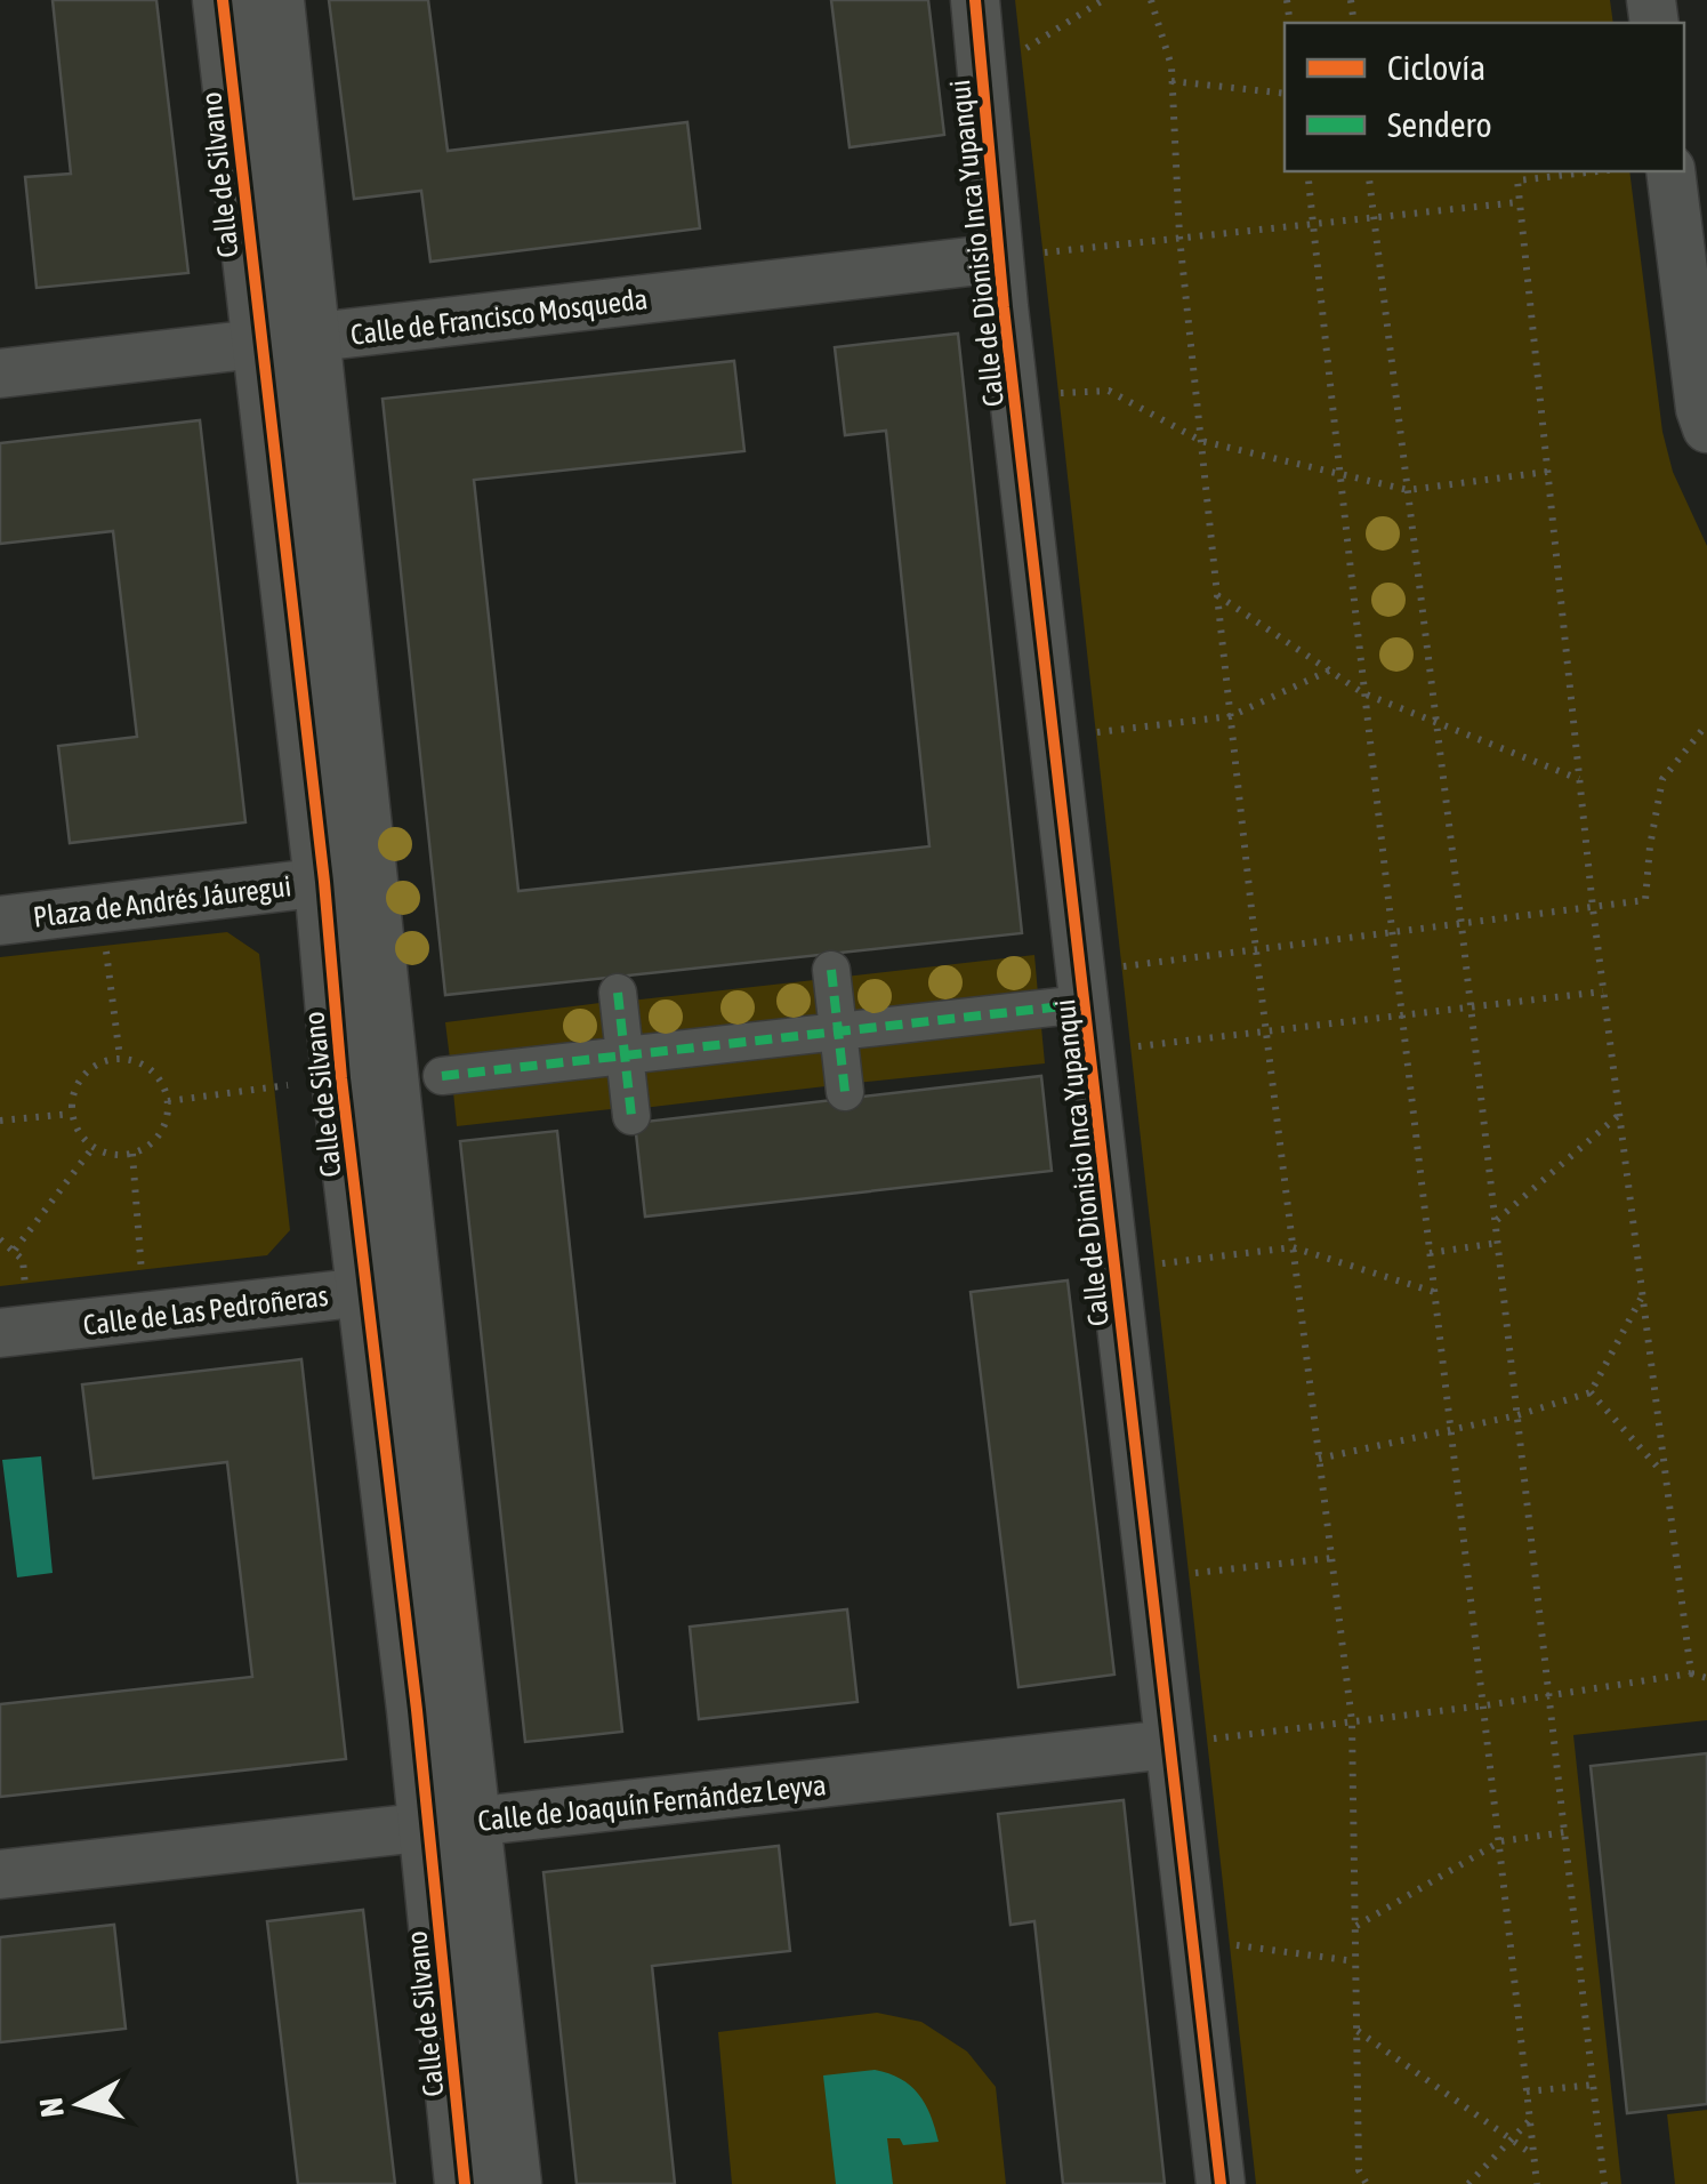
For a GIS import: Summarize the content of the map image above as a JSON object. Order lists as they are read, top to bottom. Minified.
{"streets":{"street":["Calle de Silvano","Calle de Dionisio Inca Yupanqui","Calle de Francisco Mosqueda","Plaza de Andrés Jáuregui","Calle de Las Pedroñeras","Calle de Joaquín Fernández Leyva"]},"crossings":[["Calle de Silvano","Calle de Francisco Mosqueda"],["Calle de Silvano","Plaza de Andrés Jáuregui"],["Calle de Silvano","Calle de Las Pedroñeras"],["Calle de Silvano","Calle de Joaquín Fernández Leyva"],["Calle de Dionisio Inca Yupanqui","Calle de Francisco Mosqueda"],["Calle de Dionisio Inca Yupanqui","Calle de Joaquín Fernández Leyva"]],"legend":["Ciclovía","Sendero"],"north":"left"}
